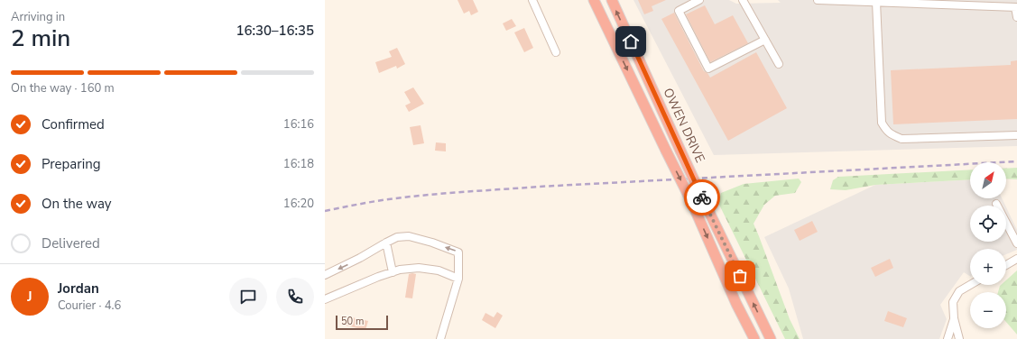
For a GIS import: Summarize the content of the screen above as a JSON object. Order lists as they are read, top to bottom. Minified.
{"streets":{"highway":["OWEN DRIVE"]},"scale_bar":"50 m","north":"top right","page":{"heading":["2 min","Arriving in","16:30–16:35"],"panel":["Jordan","Courier · 4.6"],"bar":"On the way · 160 m","list":[["Confirmed","16:16"],["Preparing","16:18"],["On the way","16:20"],"Delivered"],"map_buttons":["+","−"],"round":"J","scale":"50 m"}}
